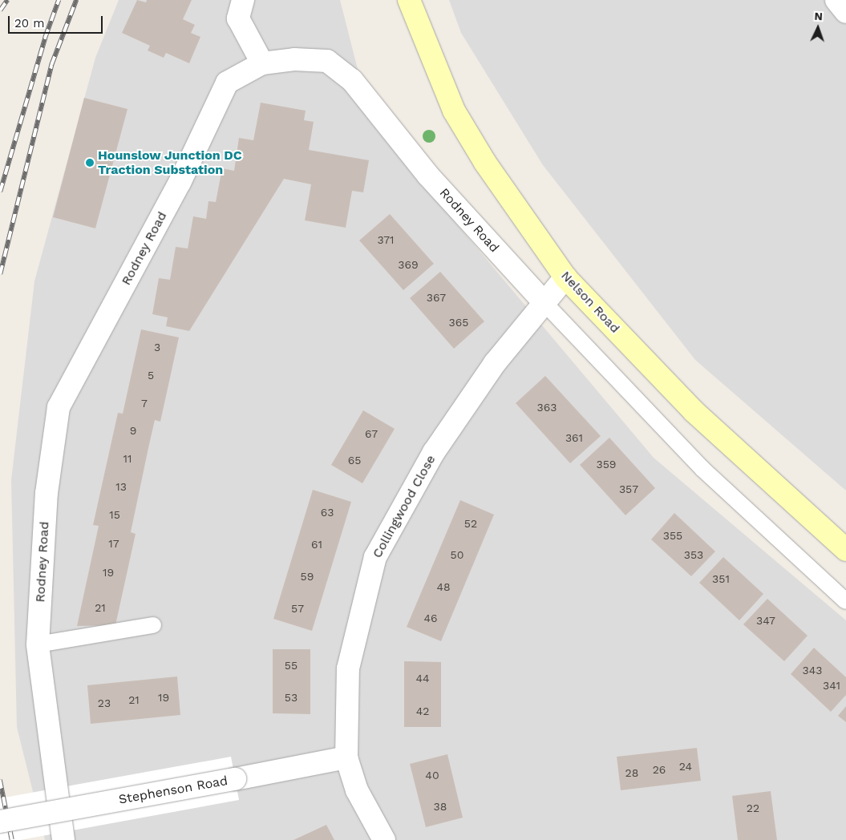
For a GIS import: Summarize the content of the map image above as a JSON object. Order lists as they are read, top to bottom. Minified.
{"streets":{"main road":["Nelson Road"],"street":["Rodney Road","Collingwood Close","Stephenson Road"]},"crossings":[["Rodney Road","Collingwood Close"],["Nelson Road","Collingwood Close"],["Collingwood Close","Stephenson Road"]],"places":["Hounslow Junction DC Traction Substation"],"house_numbers":["371","369","367","365","3","5","7","363","9","67","361","11","65","359","13","357","63","15","52","355","17","61","50","353","19","59","351","48","21","57","46","347","55","343","44","341","19","53","21","23","42","24","26","28","40","38","22"],"scale_bar":"20 m","north":"top"}
